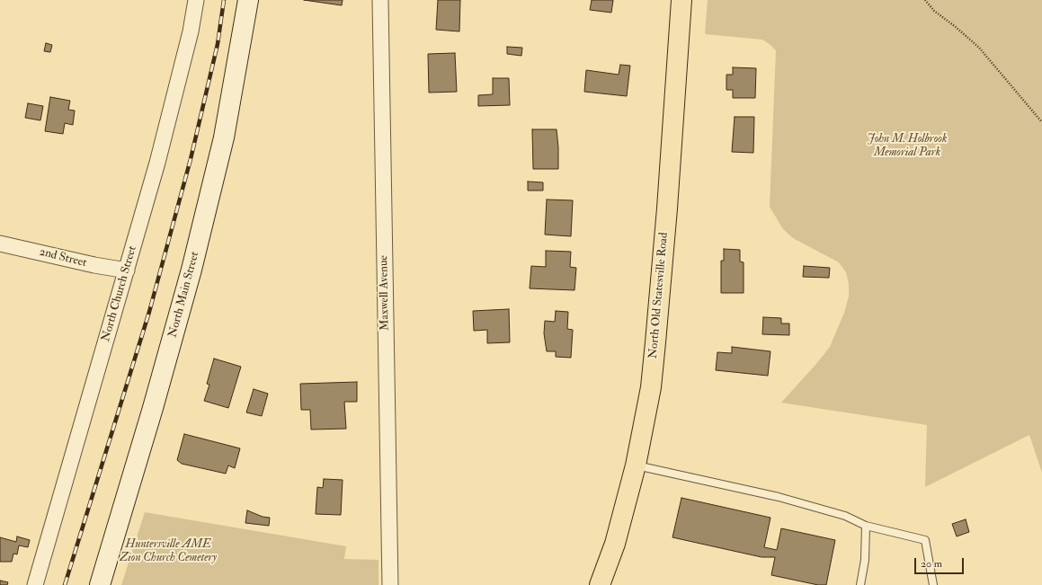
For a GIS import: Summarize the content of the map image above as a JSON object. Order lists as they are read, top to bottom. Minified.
{"streets":{"main road":["North Old Statesville Road"],"street":["2nd Street","Maxwell Avenue","North Church Street","North Main Street"]},"crossings":[["2nd Street","North Church Street"]],"parks":["John M. Holbrook Memorial Park","Huntersville AME Zion Church Cemetery"],"scale_bar":"20 m"}
